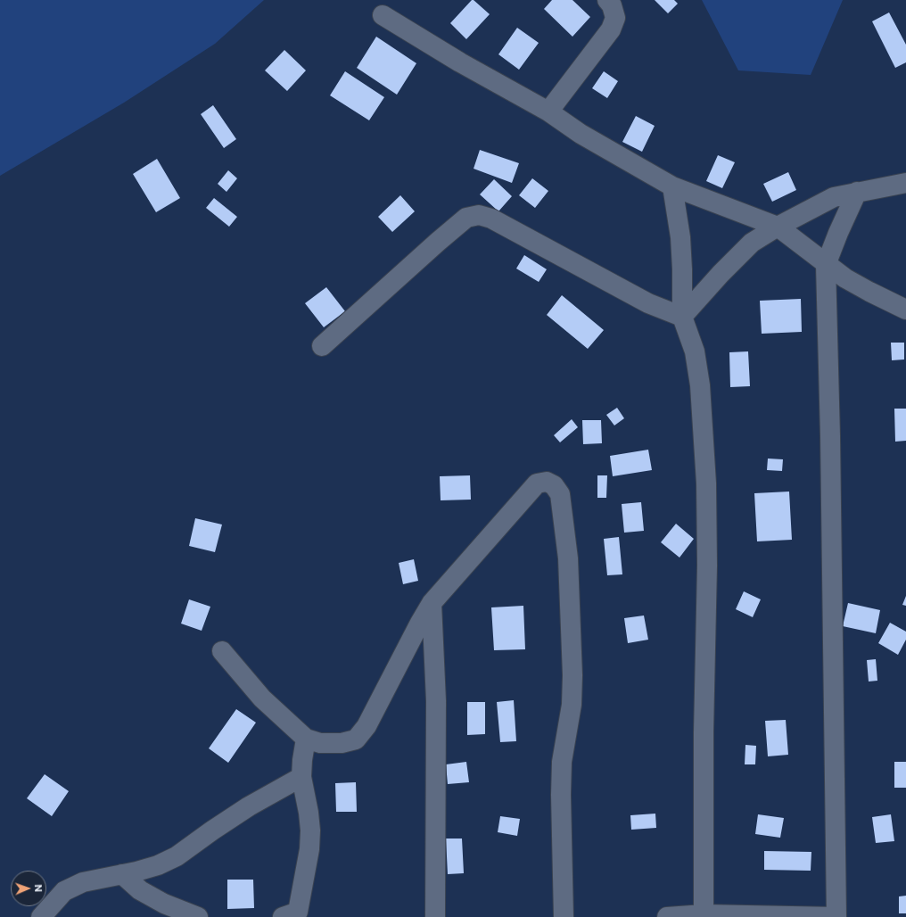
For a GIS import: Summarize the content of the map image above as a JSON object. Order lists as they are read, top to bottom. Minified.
{"north":"right"}
